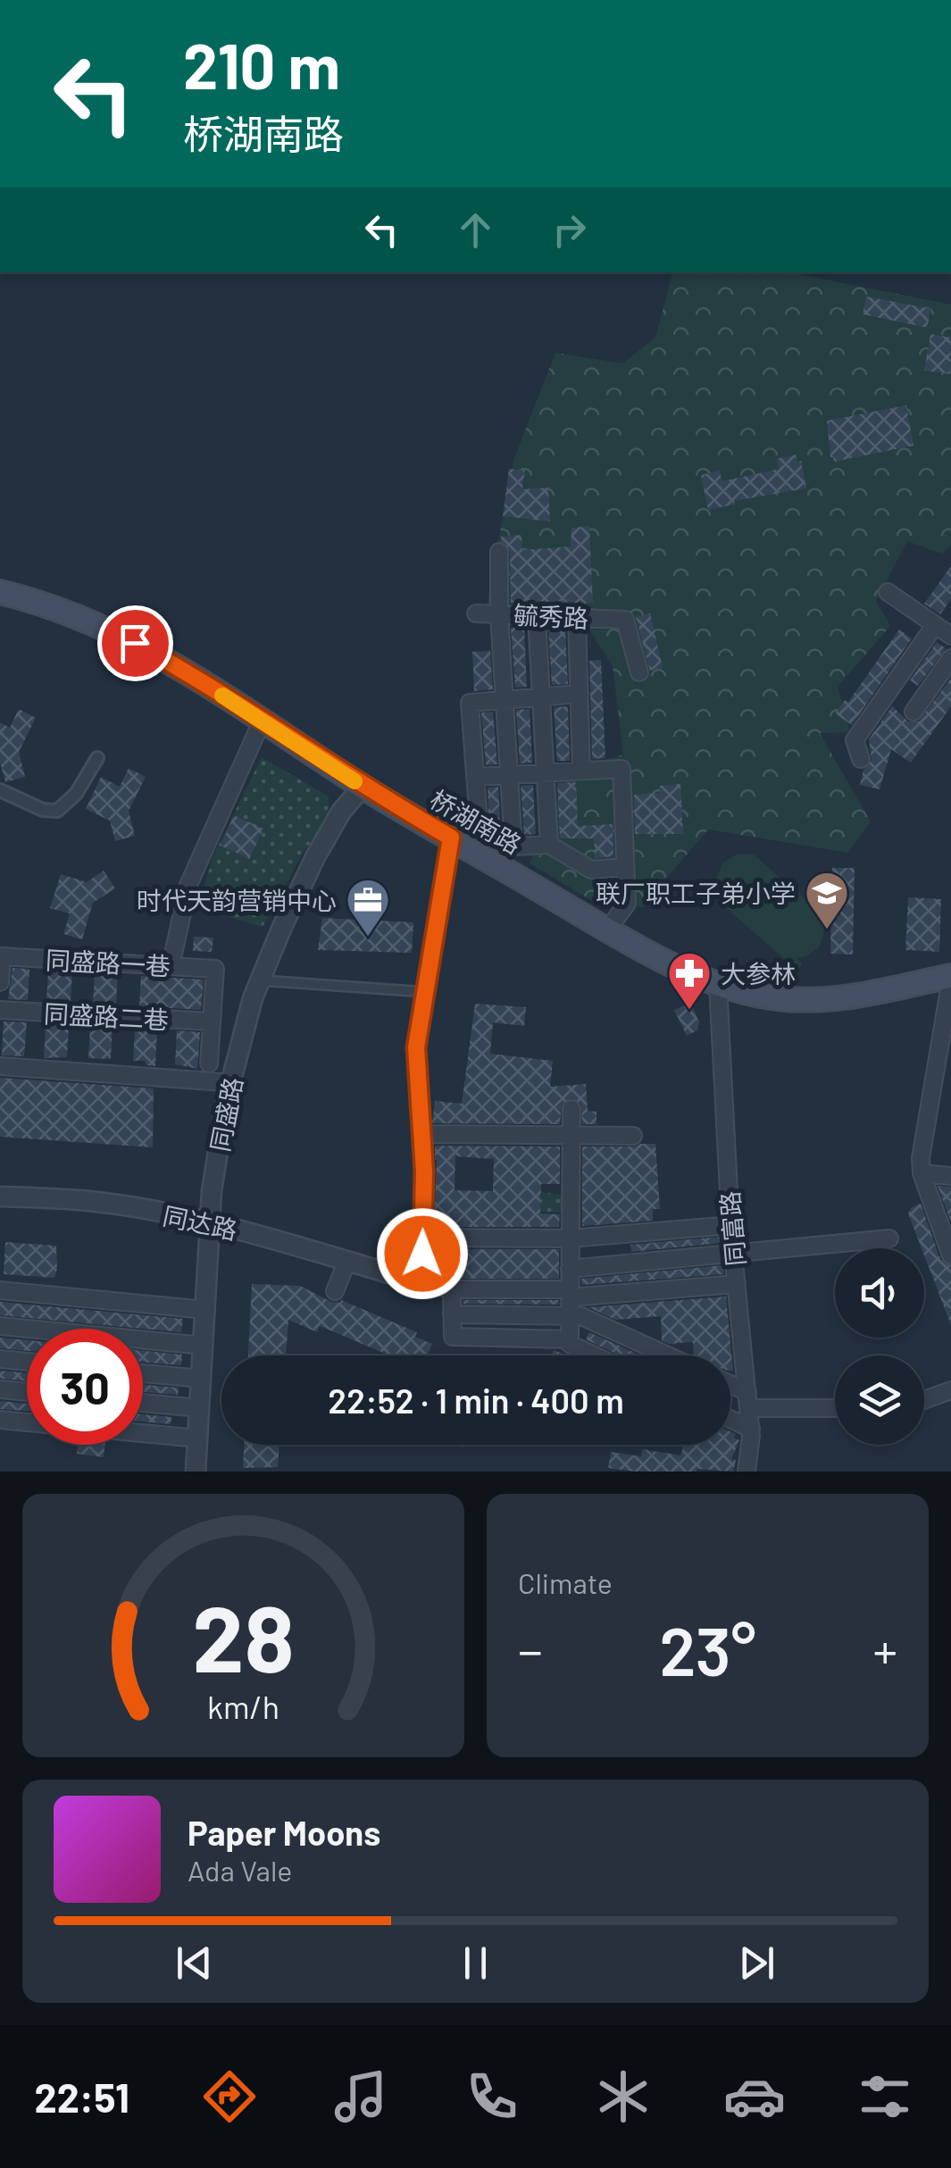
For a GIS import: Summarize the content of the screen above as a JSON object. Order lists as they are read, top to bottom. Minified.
{"streets":{"main road":["桥湖南路"],"street":["毓秀路","同盛路一巷","同盛路二巷","同盛路","同达路","同富路"]},"crossings":[["桥湖南路","同盛路"],["桥湖南路","同富路"],["同盛路一巷","同盛路二巷"],["同盛路","同达路"]],"places":{"school or university":["联厂职工子弟小学"],"office":["时代天韵营销中心"],"pharmacy":["大参林"]},"page":{"turn":["210 m","桥湖南路"],"limit":"30","trip":"22:52 · 1 min · 400 m","tile":"Climate","heat":["−","23°","+"],"song":["Paper Moons","Ada Vale"],"tabs":"22:51","gauge":["28","km/h"]}}
